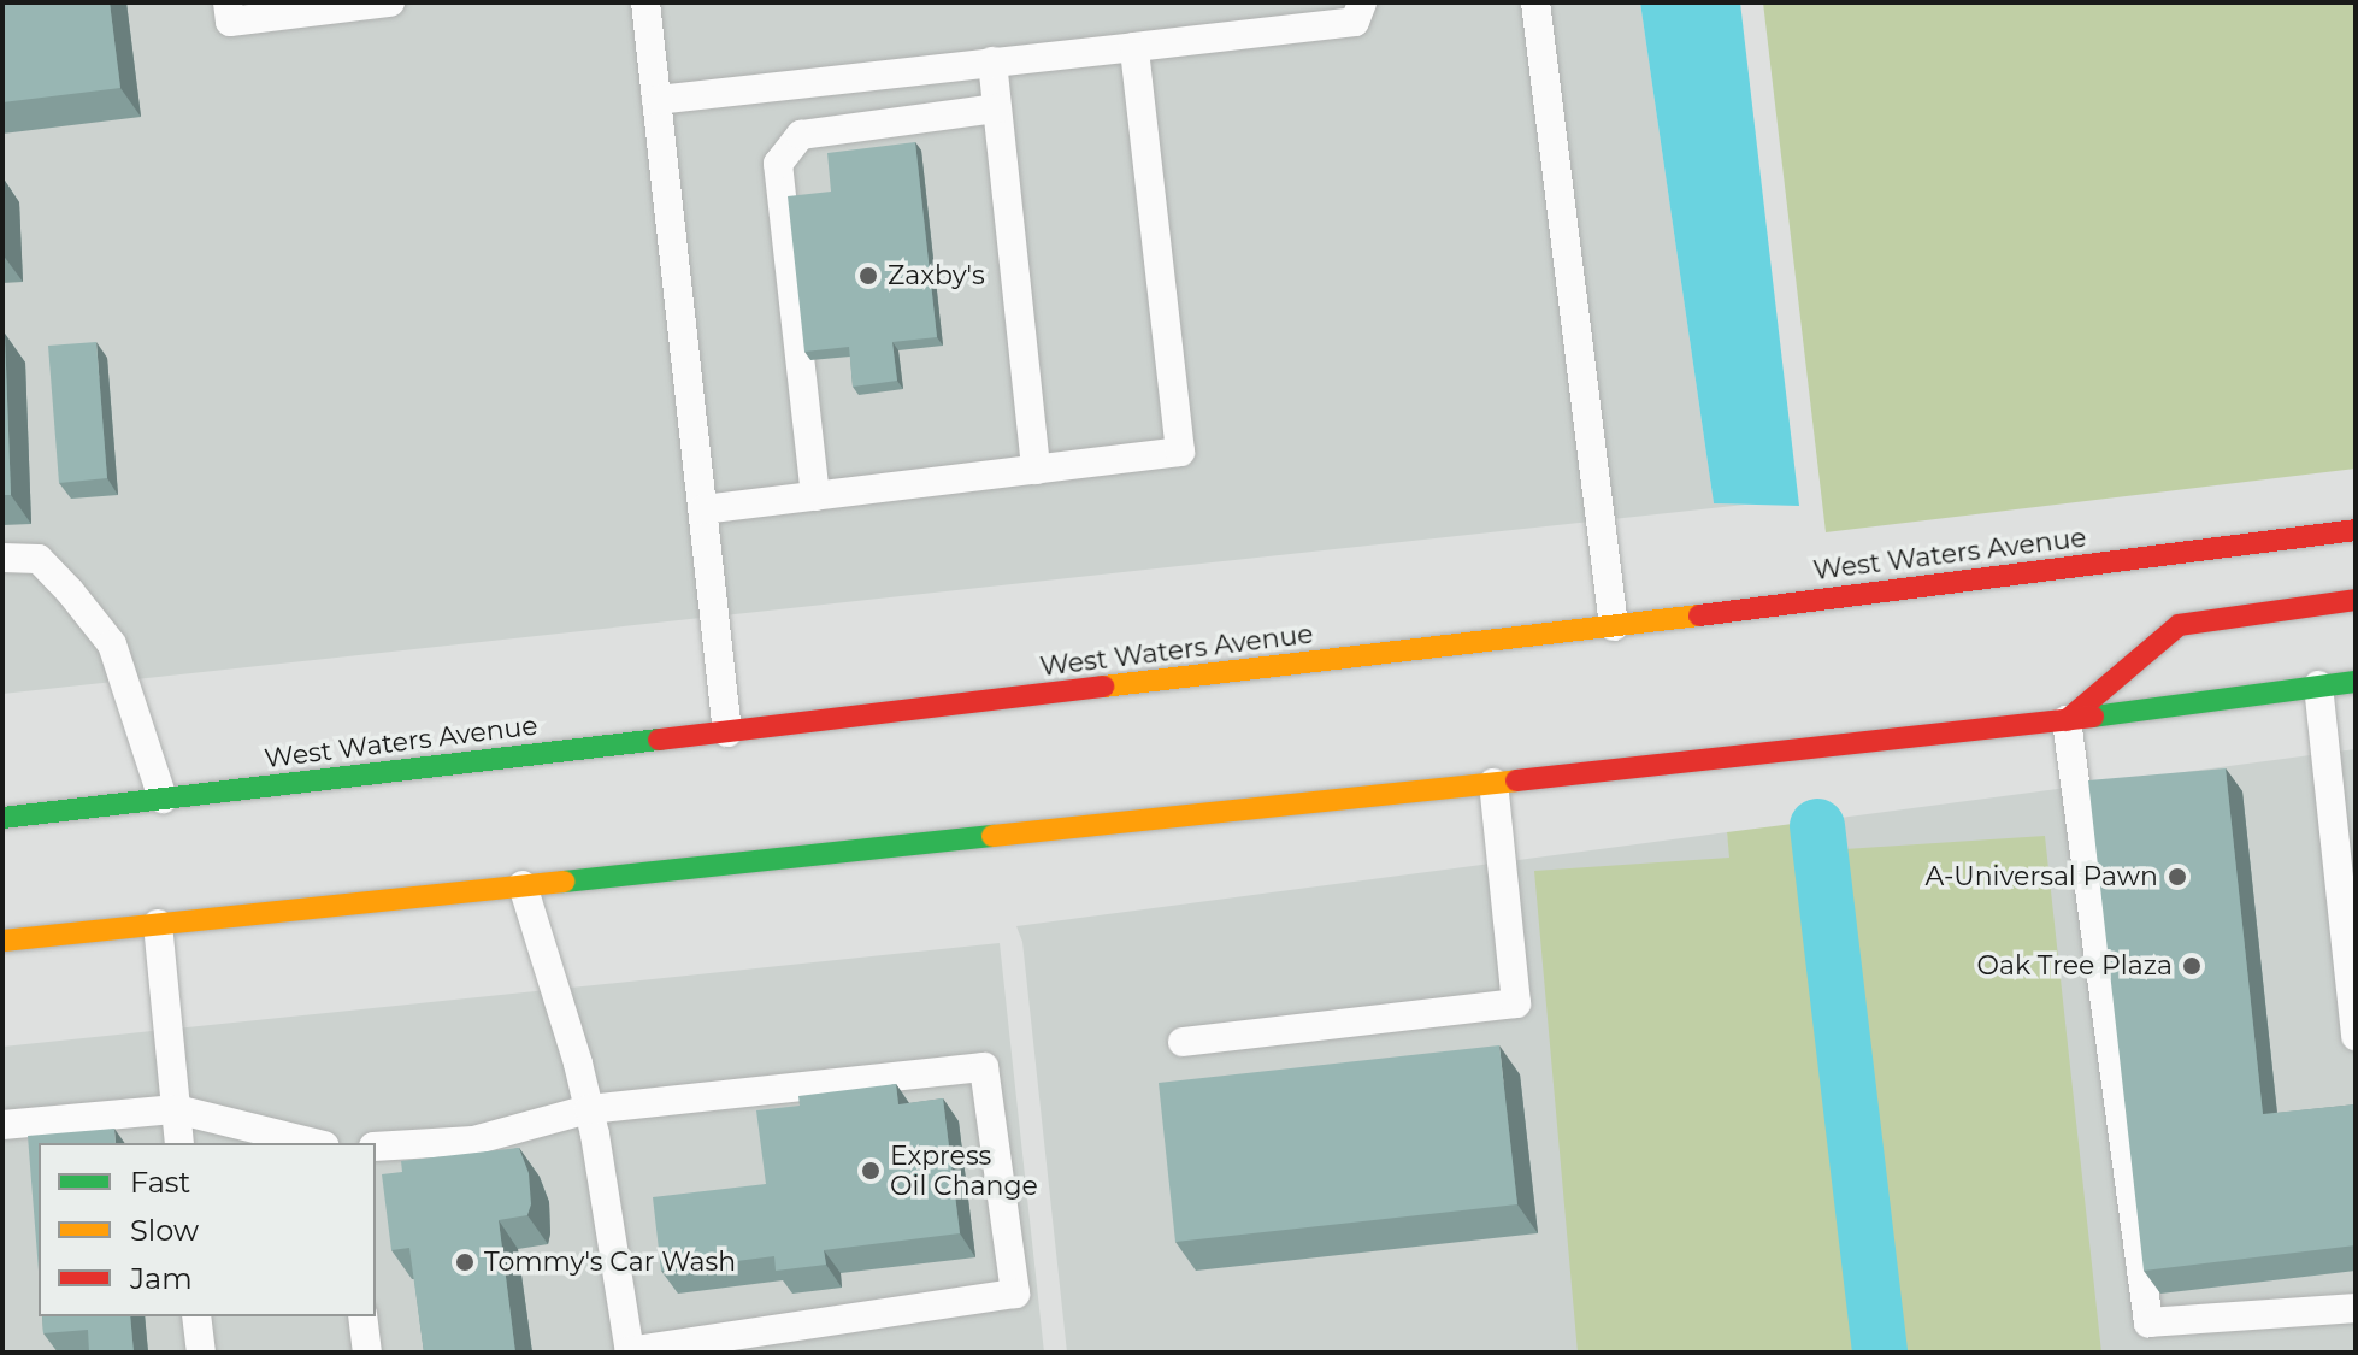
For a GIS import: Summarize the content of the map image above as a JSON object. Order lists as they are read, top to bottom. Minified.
{"streets":{"main road":["West Waters Avenue"]},"places":["Zaxby's","A-Universal Pawn","Oak Tree Plaza","Express Oil Change","Tommy's Car Wash"],"legend":["Fast","Slow","Jam"]}
